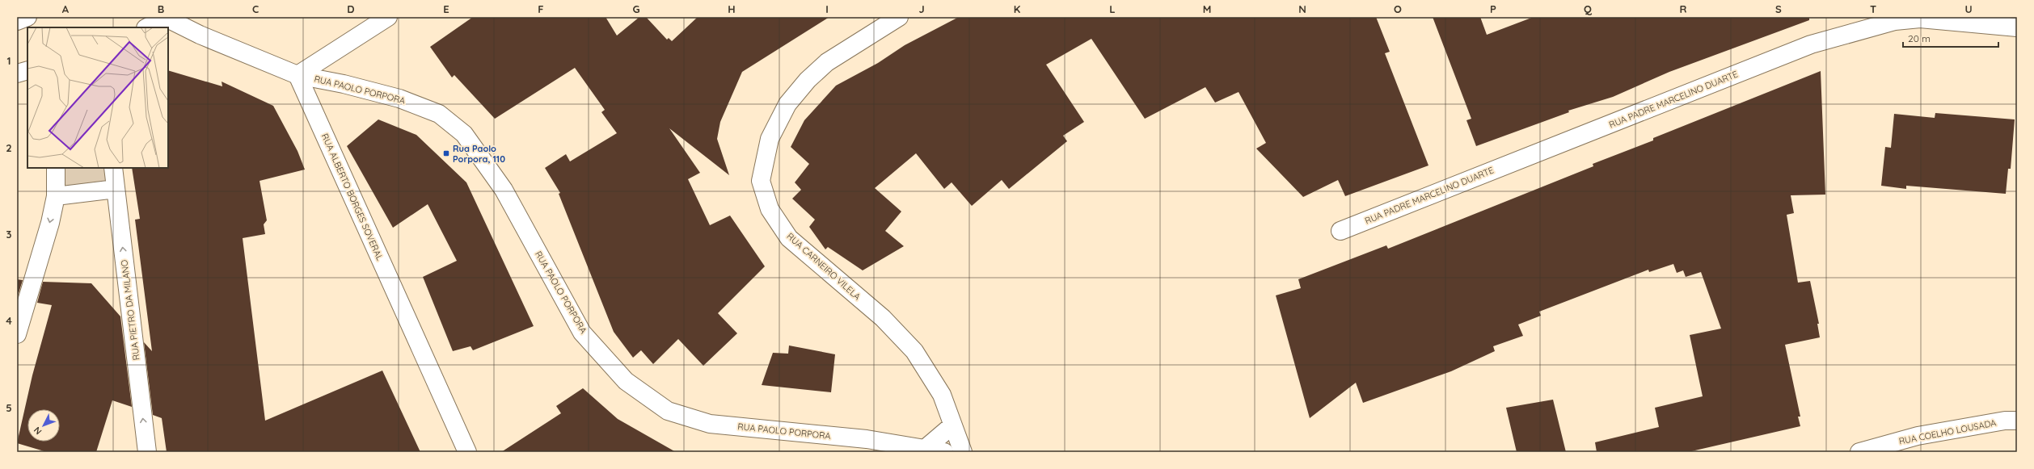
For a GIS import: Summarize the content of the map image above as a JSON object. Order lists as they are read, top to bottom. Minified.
{"streets":{"street":["RUA PAOLO PORPORA","RUA PADRE MARCELINO DUARTE","RUA ALBERTO BORGES SOVERAL","RUA CARNEIRO VILELA","RUA PIETRO DA MILANO","RUA COELHO LOUSADA"]},"crossings":[["RUA PAOLO PORPORA","RUA ALBERTO BORGES SOVERAL"]],"places":{"transit":["Rua Paolo Porpora, 110"]},"scale_bar":"20 m","north":"bottom left","grid":{"columns":["A","B","C","D","E","F","G","H","I","J","K","L","M","N","O","P","Q","R","S","T","U"],"rows":["1","2","3","4","5"]}}
